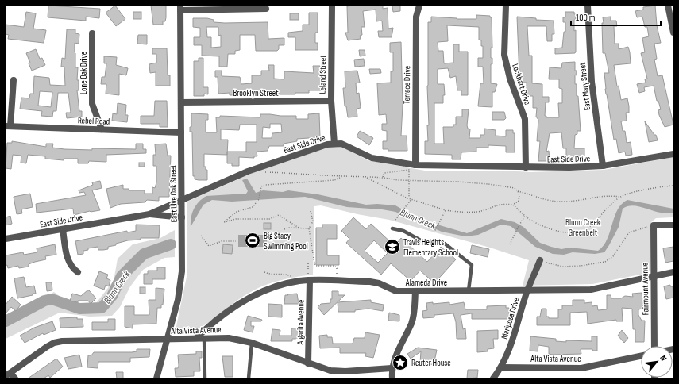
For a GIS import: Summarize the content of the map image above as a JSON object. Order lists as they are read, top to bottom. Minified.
{"streets":{"street":["Lone Oak Drive","Leland Street","Lockhart Drive","Terrace Drive","East Mary Street","Brooklyn Street","Rebel Road","East Side Drive","East Live Oak Street","Alameda Drive","Fairmount Avenue","Mariposa Drive","Algarita Avenue","Alta Vista Avenue"]},"crossings":[["Lone Oak Drive","Rebel Road"],["Leland Street","Brooklyn Street"],["Leland Street","East Side Drive"],["Lockhart Drive","East Side Drive"],["Terrace Drive","East Side Drive"],["East Mary Street","East Side Drive"],["Brooklyn Street","East Live Oak Street"],["Rebel Road","East Live Oak Street"],["East Side Drive","East Live Oak Street"],["East Live Oak Street","Alta Vista Avenue"],["Alameda Drive","Fairmount Avenue"],["Alameda Drive","Mariposa Drive"],["Alameda Drive","Algarita Avenue"],["Alameda Drive","Alta Vista Avenue"],["Mariposa Drive","Alta Vista Avenue"],["Algarita Avenue","Alta Vista Avenue"]],"water":["Blunn Creek"],"parks":["Blunn Creek Greenbelt"],"places":{"sports":["Big Stacy Swimming Pool"],"school or university":["Travis Heights Elementary School"],"place":["Reuter House"]},"scale_bar":"100 m","north":"top right"}
